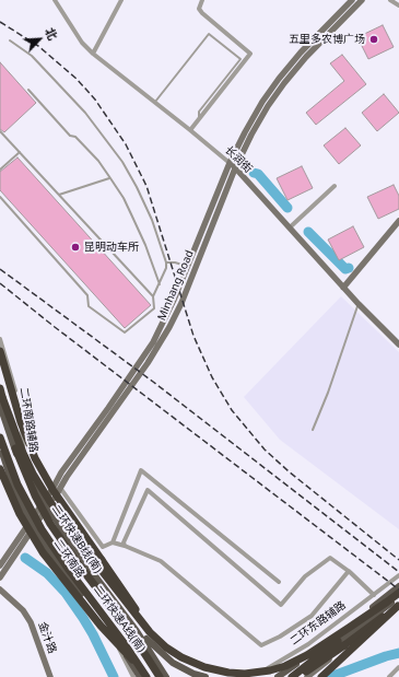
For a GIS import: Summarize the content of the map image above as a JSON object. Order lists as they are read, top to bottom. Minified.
{"streets":{"highway":["二环快速B线(南)","二环快速A线(南)"],"main road":["长润街","Minhang Road","二环南路","金汁路"],"street":["二环南路辅路","二环东路辅路"]},"crossings":[["长润街","Minhang Road"],["Minhang Road","二环南路辅路"],["Minhang Road","二环南路"],["二环南路辅路","二环南路"]],"places":["五里多农博广场","昆明动车所"],"north":"top right"}
